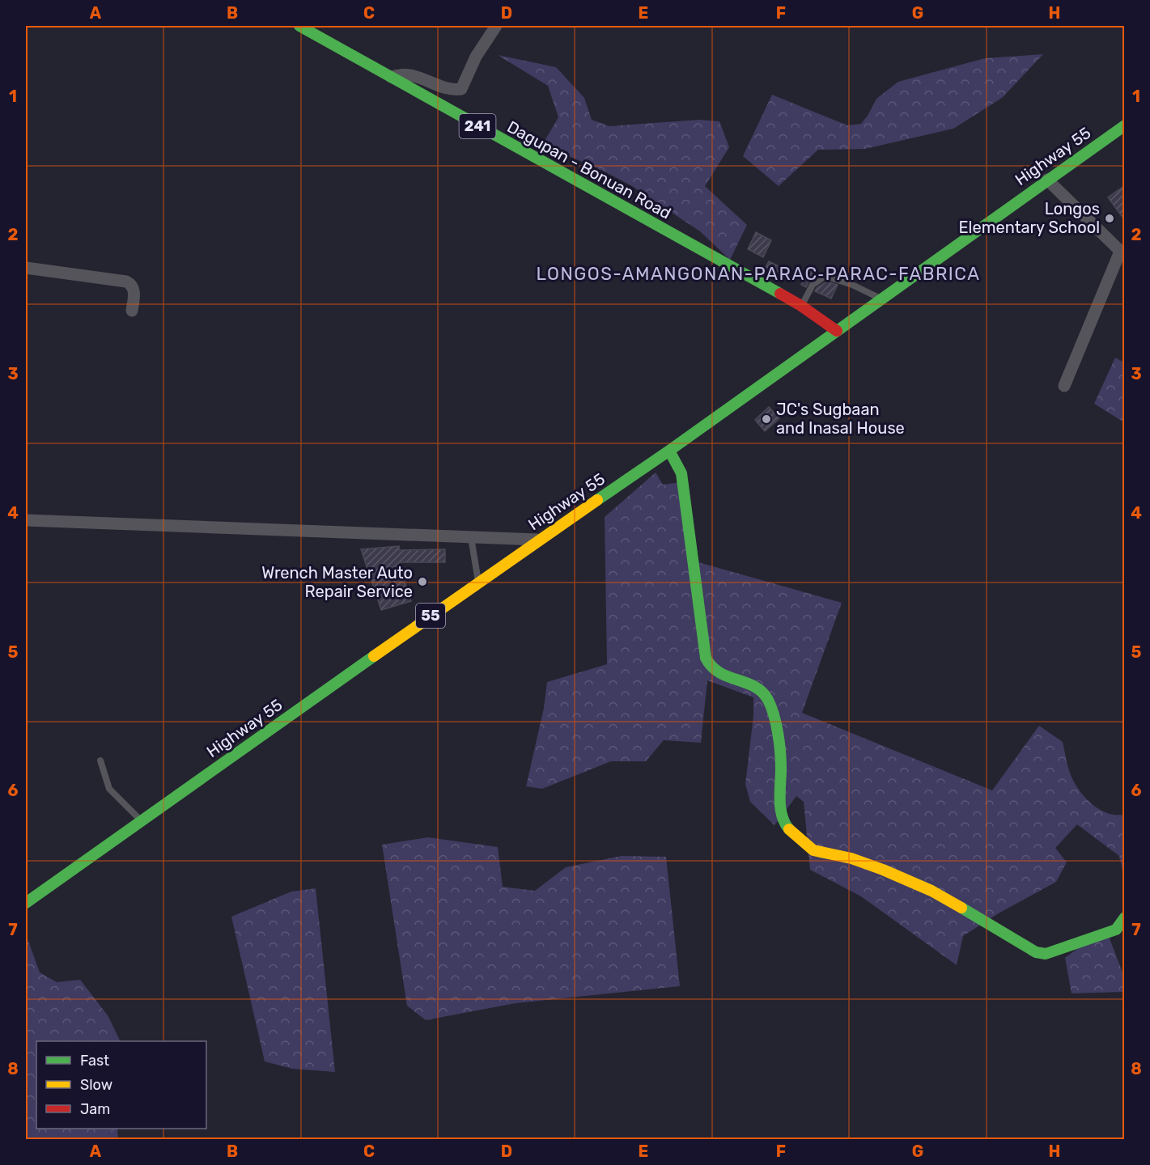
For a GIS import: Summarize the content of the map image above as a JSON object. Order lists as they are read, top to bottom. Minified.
{"streets":{"main road":["241","Highway 55","Dagupan - Bonuan Road","55"]},"crossings":[["Highway 55","Dagupan - Bonuan Road"]],"districts":["LONGOS-AMANGONAN-PARAC‑PARAC-FABRICA"],"places":["Longos Elementary School","JC's Sugbaan and Inasal House","Wrench Master Auto Repair Service"],"legend":["Fast","Slow","Jam"],"grid":{"columns":["A","B","C","D","E","F","G","H"],"rows":["1","2","3","4","5","6","7","8"]}}
